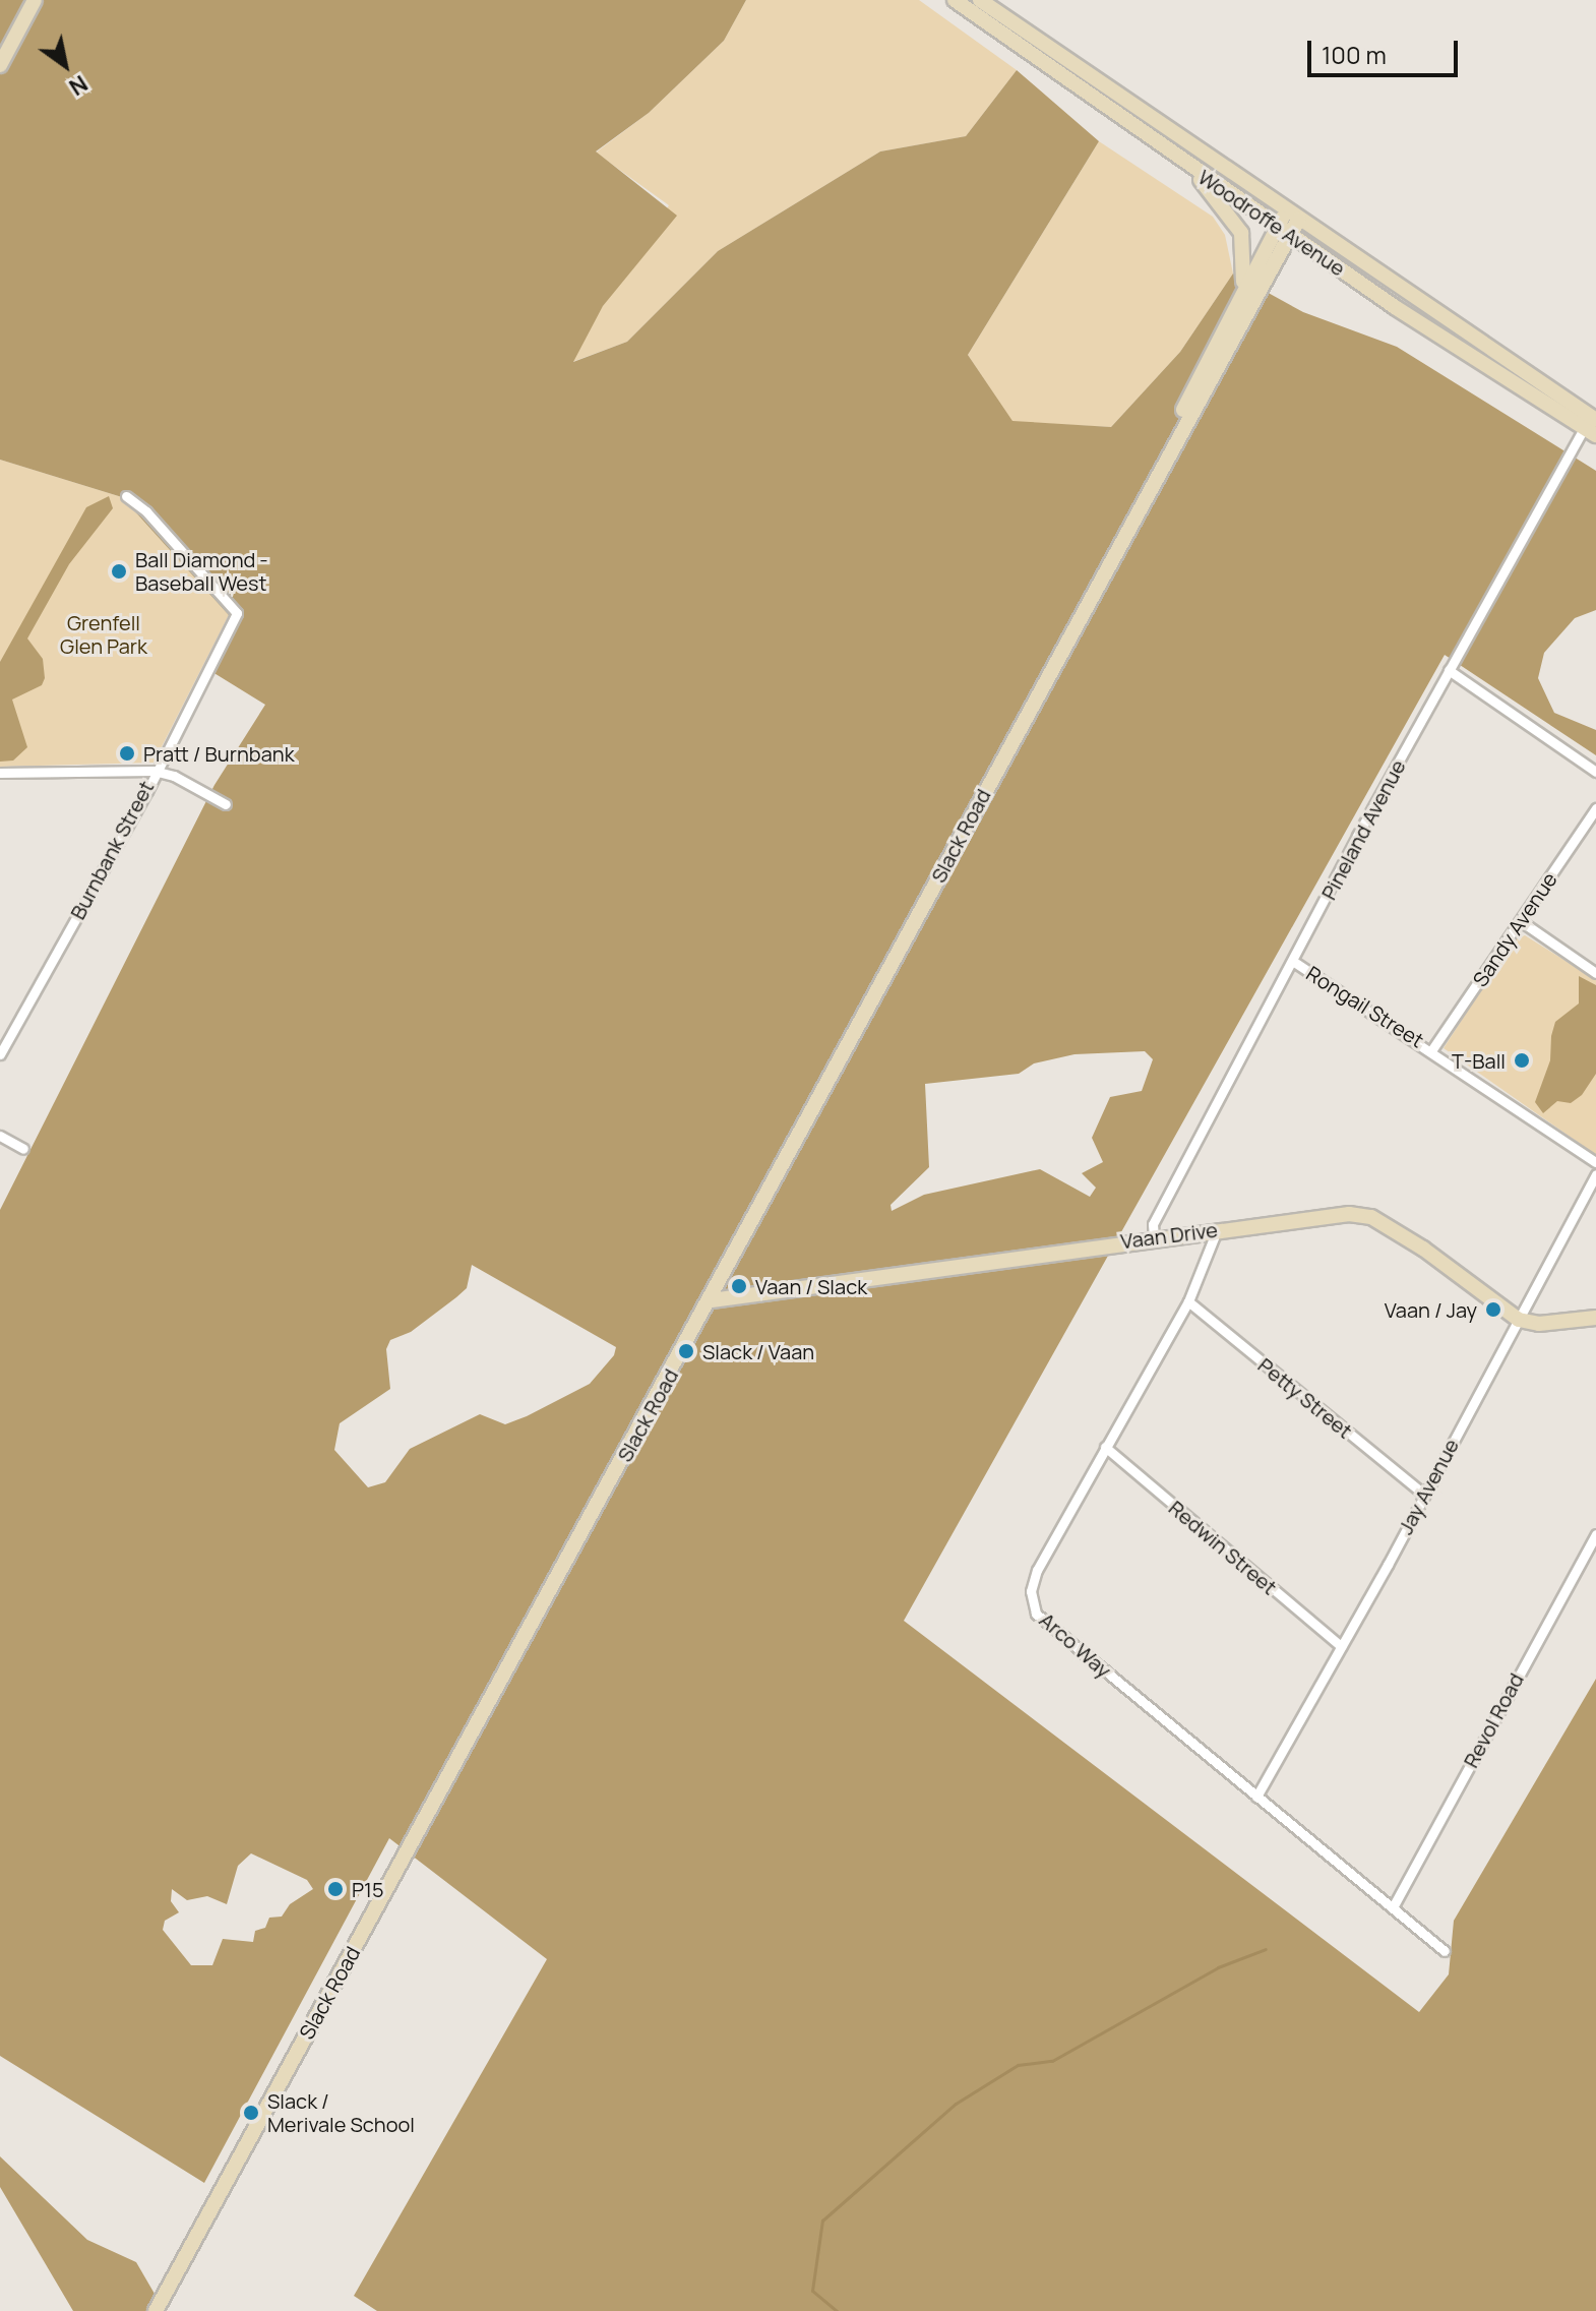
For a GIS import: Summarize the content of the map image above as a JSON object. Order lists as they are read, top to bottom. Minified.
{"streets":{"street":["Woodroffe Avenue","Pineland Avenue","Slack Road","Burnbank Street","Sandy Avenue","Rongail Street","Vaan Drive","Petty Street","Jay Avenue","Redwin Street","Arco Way","Revol Road"]},"crossings":[["Woodroffe Avenue","Pineland Avenue"],["Woodroffe Avenue","Slack Road"],["Pineland Avenue","Rongail Street"],["Pineland Avenue","Vaan Drive"],["Slack Road","Vaan Drive"],["Sandy Avenue","Rongail Street"],["Vaan Drive","Jay Avenue"],["Vaan Drive","Arco Way"],["Petty Street","Jay Avenue"],["Petty Street","Arco Way"],["Jay Avenue","Redwin Street"],["Jay Avenue","Arco Way"],["Redwin Street","Arco Way"],["Arco Way","Revol Road"]],"parks":["Grenfell Glen Park"],"places":["Ball Diamond - Baseball West","Pratt / Burnbank","T-Ball","Vaan / Slack","Vaan / Jay","Slack / Vaan","P15","Slack / Merivale School"],"scale_bar":"100 m","north":"bottom right"}
